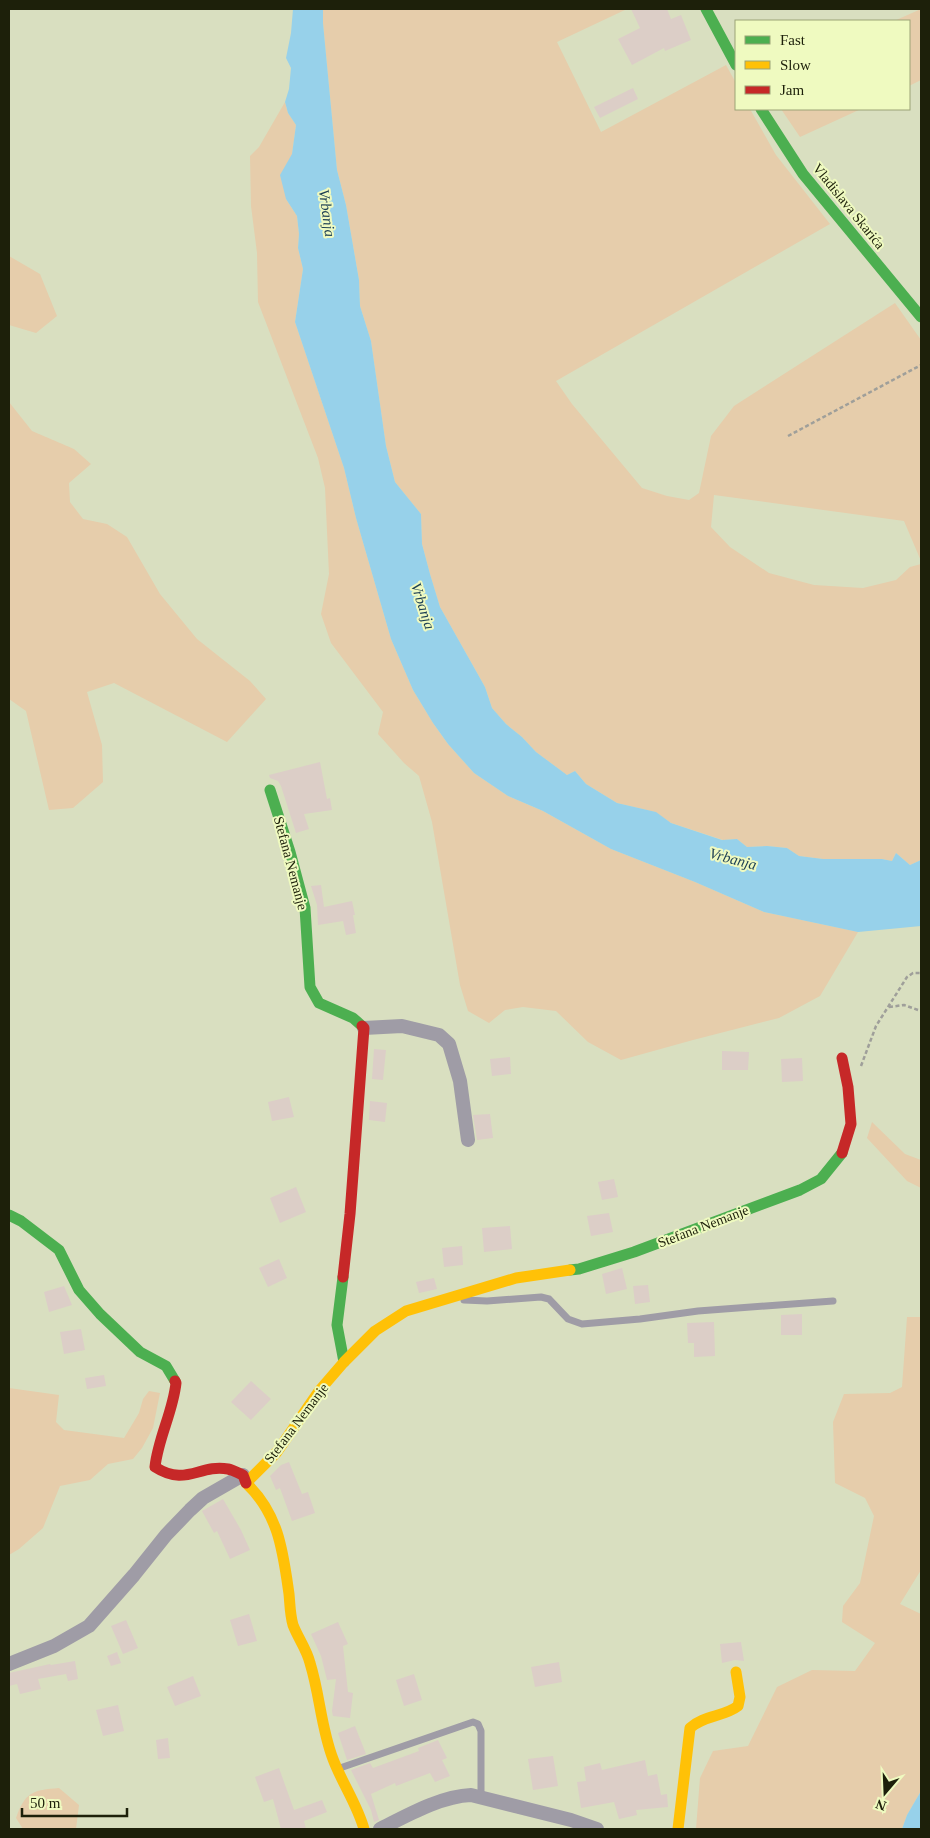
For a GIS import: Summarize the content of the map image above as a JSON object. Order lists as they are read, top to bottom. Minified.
{"streets":{"street":["Vladislava Skarića","Stefana Nemanje"]},"water":["Vrbanja"],"legend":["Fast","Slow","Jam"],"scale_bar":"50 m","north":"bottom"}
